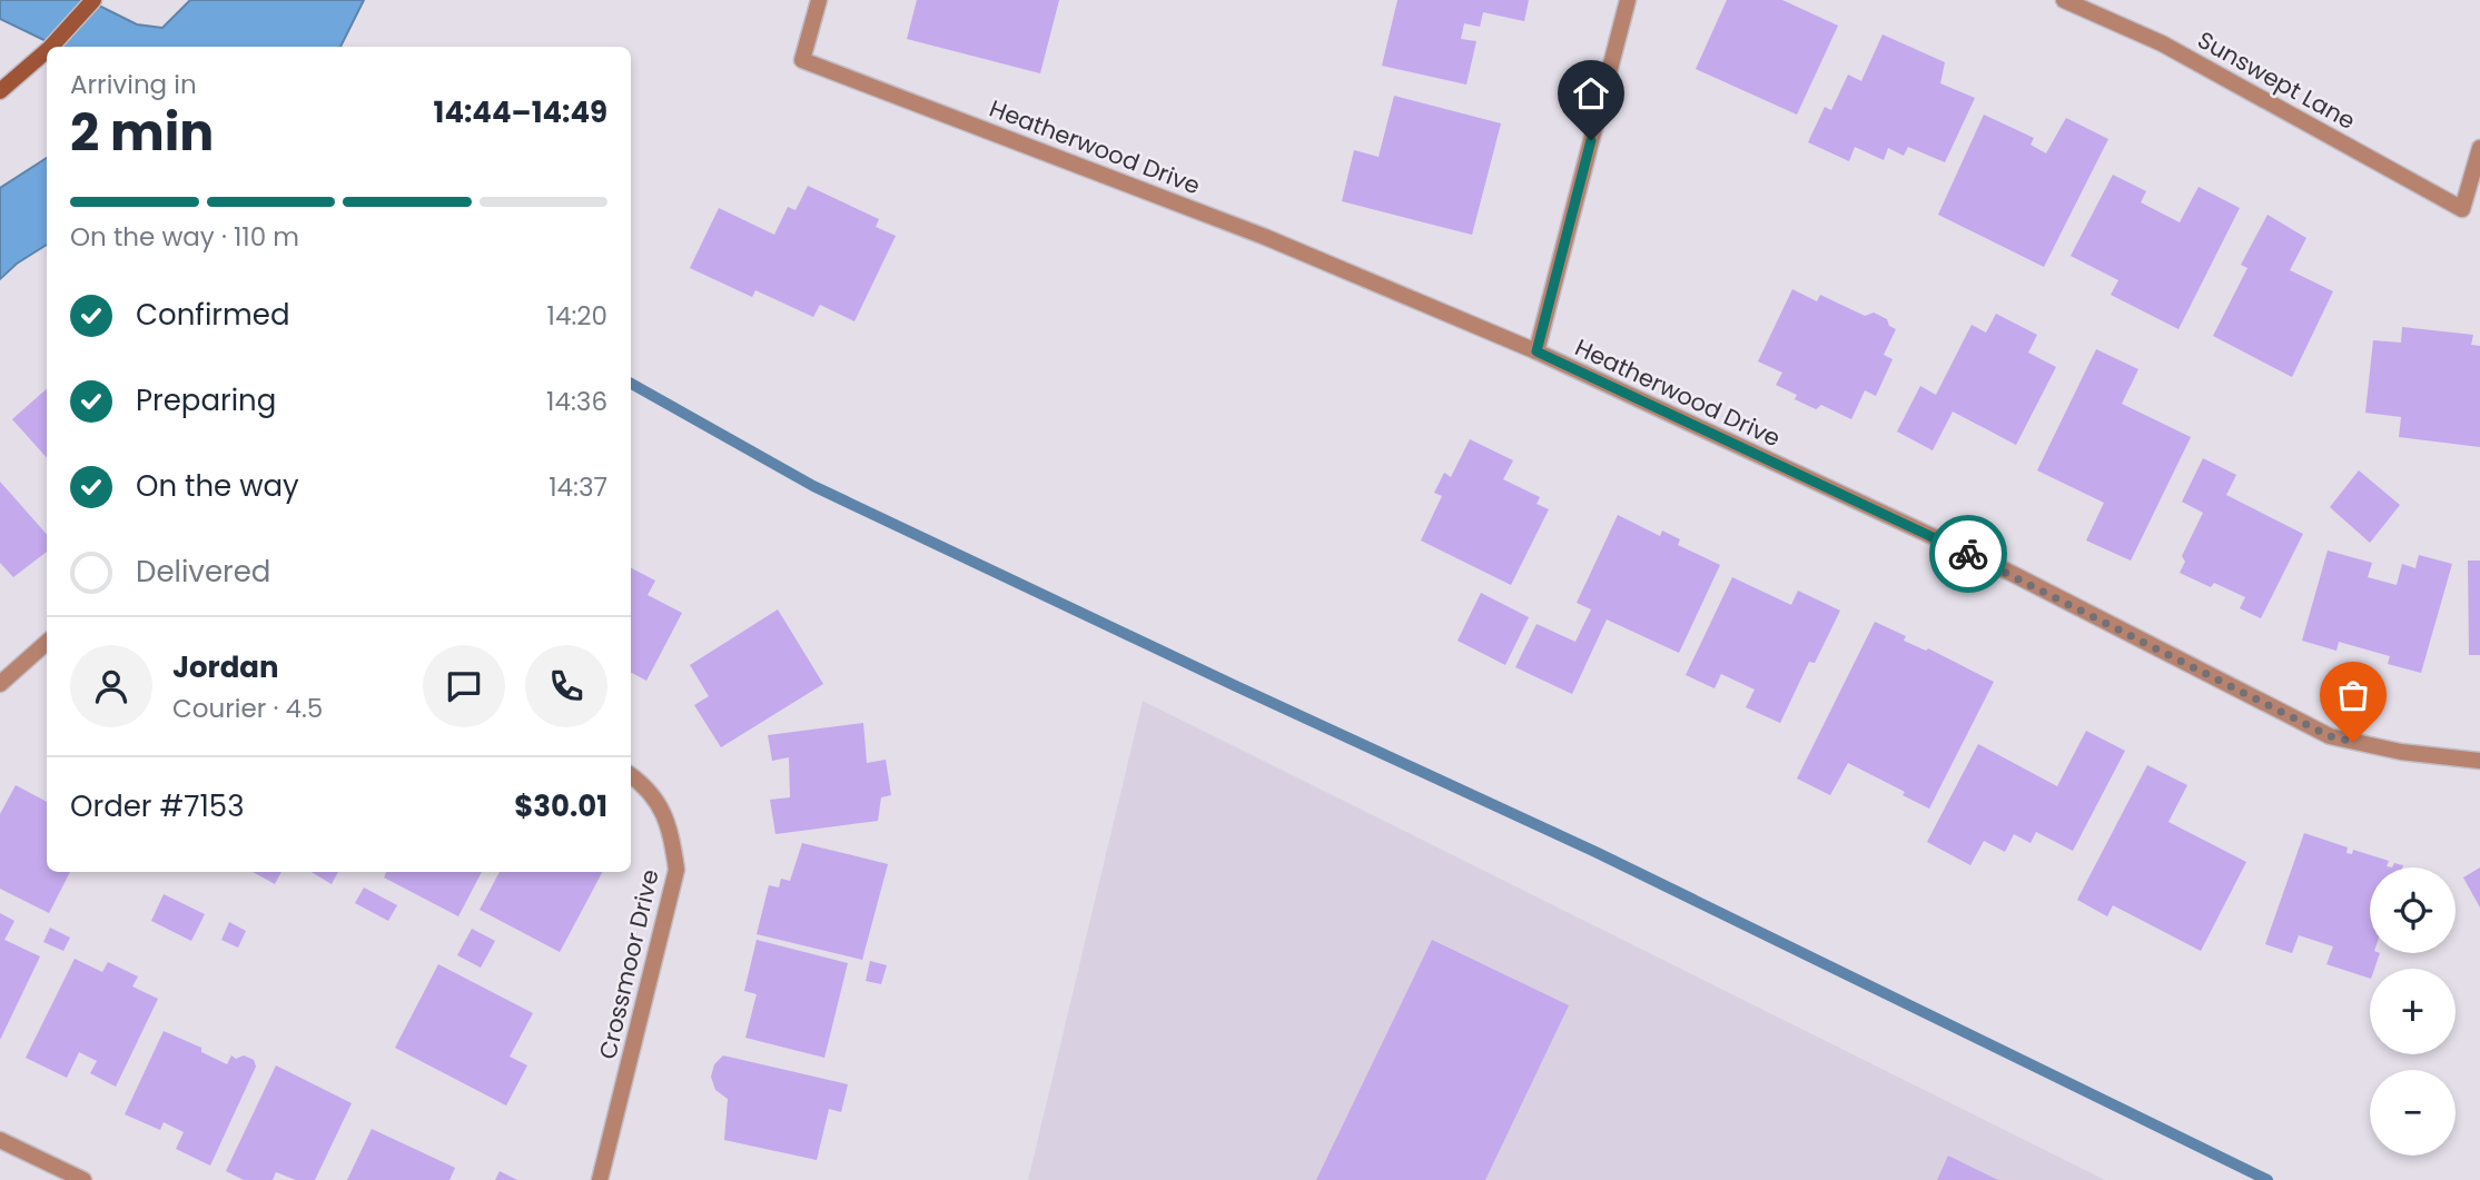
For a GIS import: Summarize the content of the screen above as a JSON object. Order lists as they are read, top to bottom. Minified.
{"streets":{"street":["Sunswept Lane","Heatherwood Drive","Crossmoor Drive"]},"page":{"heading":["2 min","Arriving in","14:44–14:49"],"panel":["Jordan","Courier · 4.5","Order #7153","$30.01"],"bar":"On the way · 110 m","list":[["Confirmed","14:20"],["Preparing","14:36"],["On the way","14:37"],"Delivered"],"map_buttons":["+","−"]}}
